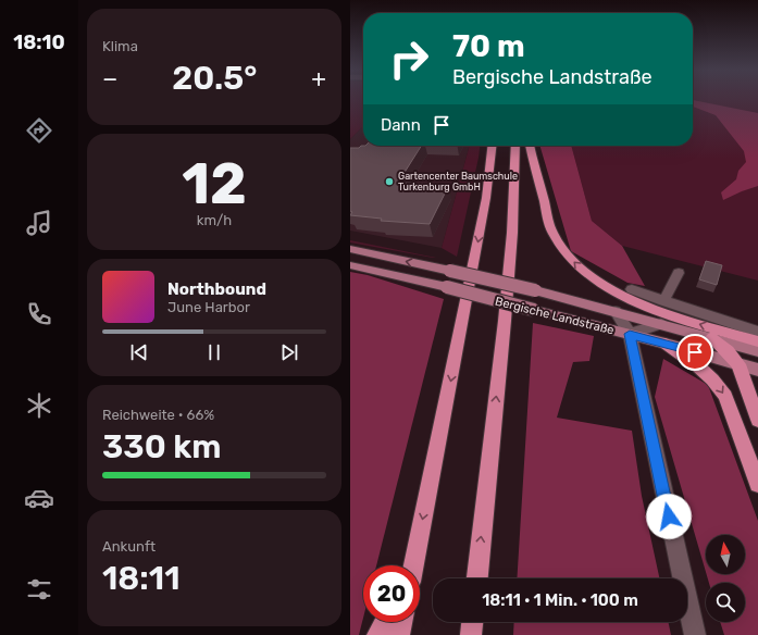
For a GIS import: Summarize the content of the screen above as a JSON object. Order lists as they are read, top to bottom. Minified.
{"streets":{"main road":["Bergische Landstraße"]},"places":["Gartencenter Baumschule Turkenburg GmbH"],"north":"top","page":{"tabs":"18:10","tile":["Klima",["12","km/h"],["Reichweite · 66%","330 km"],["Ankunft","18:11"]],"turn":["70 m","Bergische Landstraße"],"heat":["−","20.5°","+"],"then":"Dann","song":["Northbound","June Harbor"],"limit":"20","trip":"18:11 · 1 Min. · 100 m"}}
